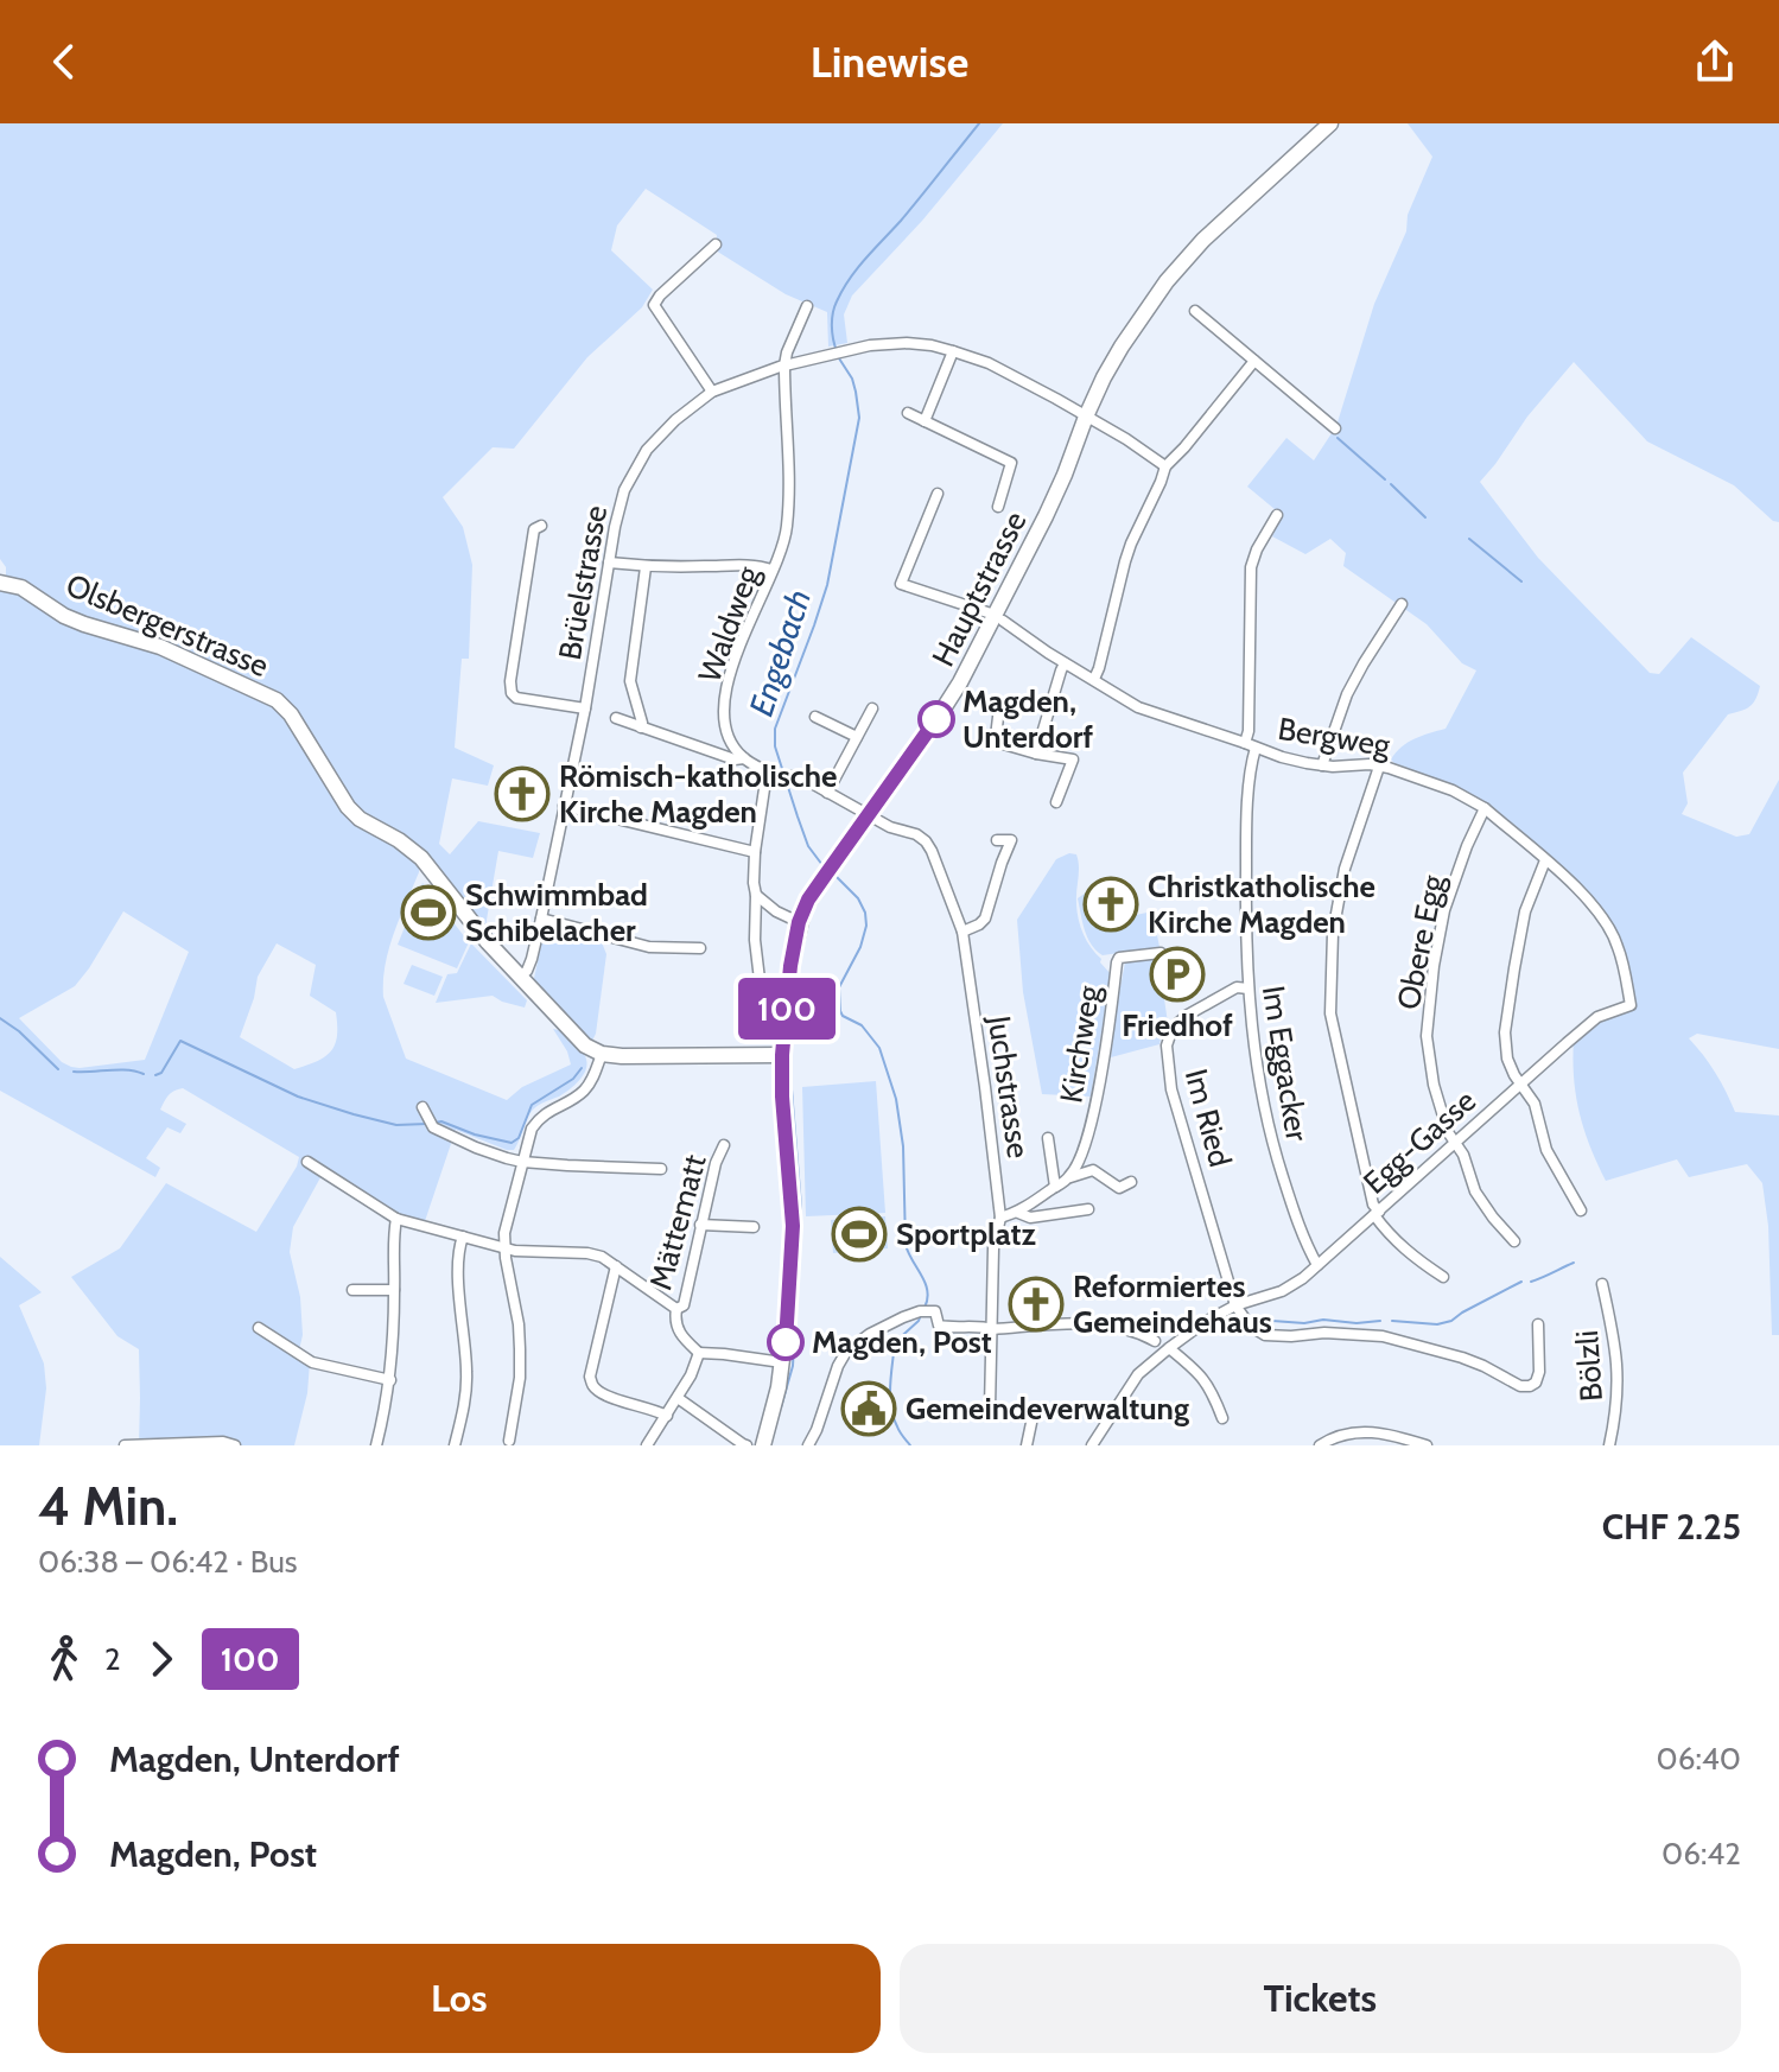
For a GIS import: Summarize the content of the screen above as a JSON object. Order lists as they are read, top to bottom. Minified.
{"streets":{"main road":["Hauptstrasse","Olsbergerstrasse"],"street":["Brüelstrasse","Waldweg","Bergweg","Obere Egg","Kirchweg","Im Eggacker","Juchstrasse","Im Ried","Egg-Gasse","Mättematt","Bölzli"]},"crossings":[["Brüelstrasse","Hauptstrasse"],["Brüelstrasse","Waldweg"],["Brüelstrasse","Olsbergerstrasse"],["Hauptstrasse","Bergweg"],["Hauptstrasse","Juchstrasse"],["Bergweg","Obere Egg"],["Bergweg","Im Eggacker"],["Bergweg","Egg-Gasse"],["Obere Egg","Egg-Gasse"],["Im Eggacker","Im Ried"],["Im Eggacker","Egg-Gasse"],["Im Ried","Egg-Gasse"]],"water":["Engebach"],"places":{"other":["Magden, Unterdorf","Magden, Post"],"church":["Römisch-katholische Kirche Magden","Christkatholische Kirche Magden","Reformiertes Gemeindehaus"],"sports":["Schwimmbad Schibelacher","Sportplatz"],"parking":["Friedhof"],"public building":["Gemeindeverwaltung"]},"lines":["bus line 100"],"page":{"header":"Linewise","on_map":"100","heading":["4 Min.","06:38 – 06:42 · Bus","CHF 2.25"],"legs":["2","100"],"list":[{"name":"Magden, Unterdorf","value":"06:40"},{"name":"Magden, Post","value":"06:42"}],"buttons":["Los","Tickets"]}}
